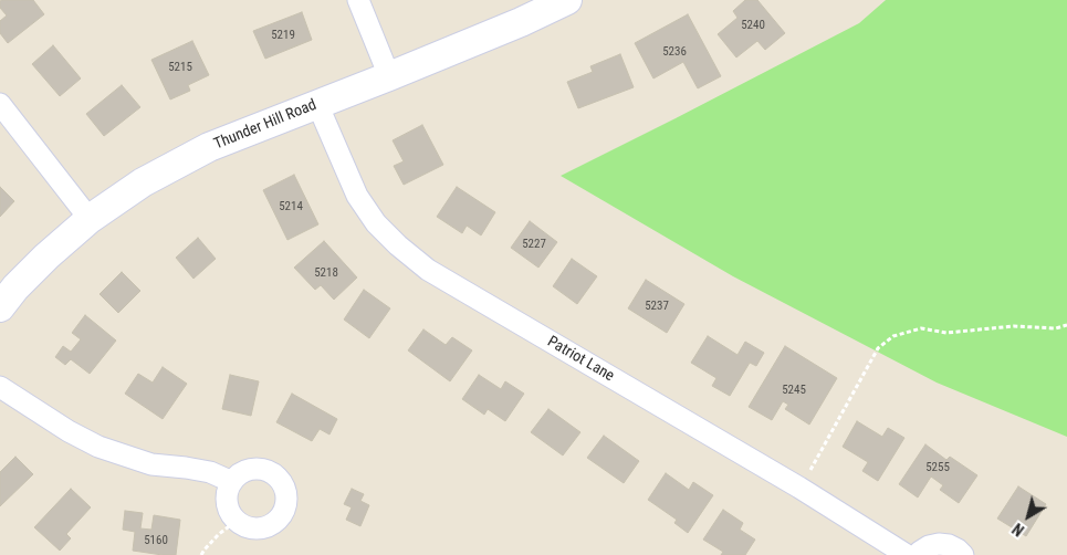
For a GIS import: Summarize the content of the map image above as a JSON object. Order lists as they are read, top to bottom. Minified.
{"streets":{"street":["Thunder Hill Road","Patriot Lane"]},"crossings":[["Thunder Hill Road","Patriot Lane"]],"house_numbers":["5240","5219","5236","5215","5214","5227","5218","5237","5245","5255","5160"],"north":"bottom left"}
